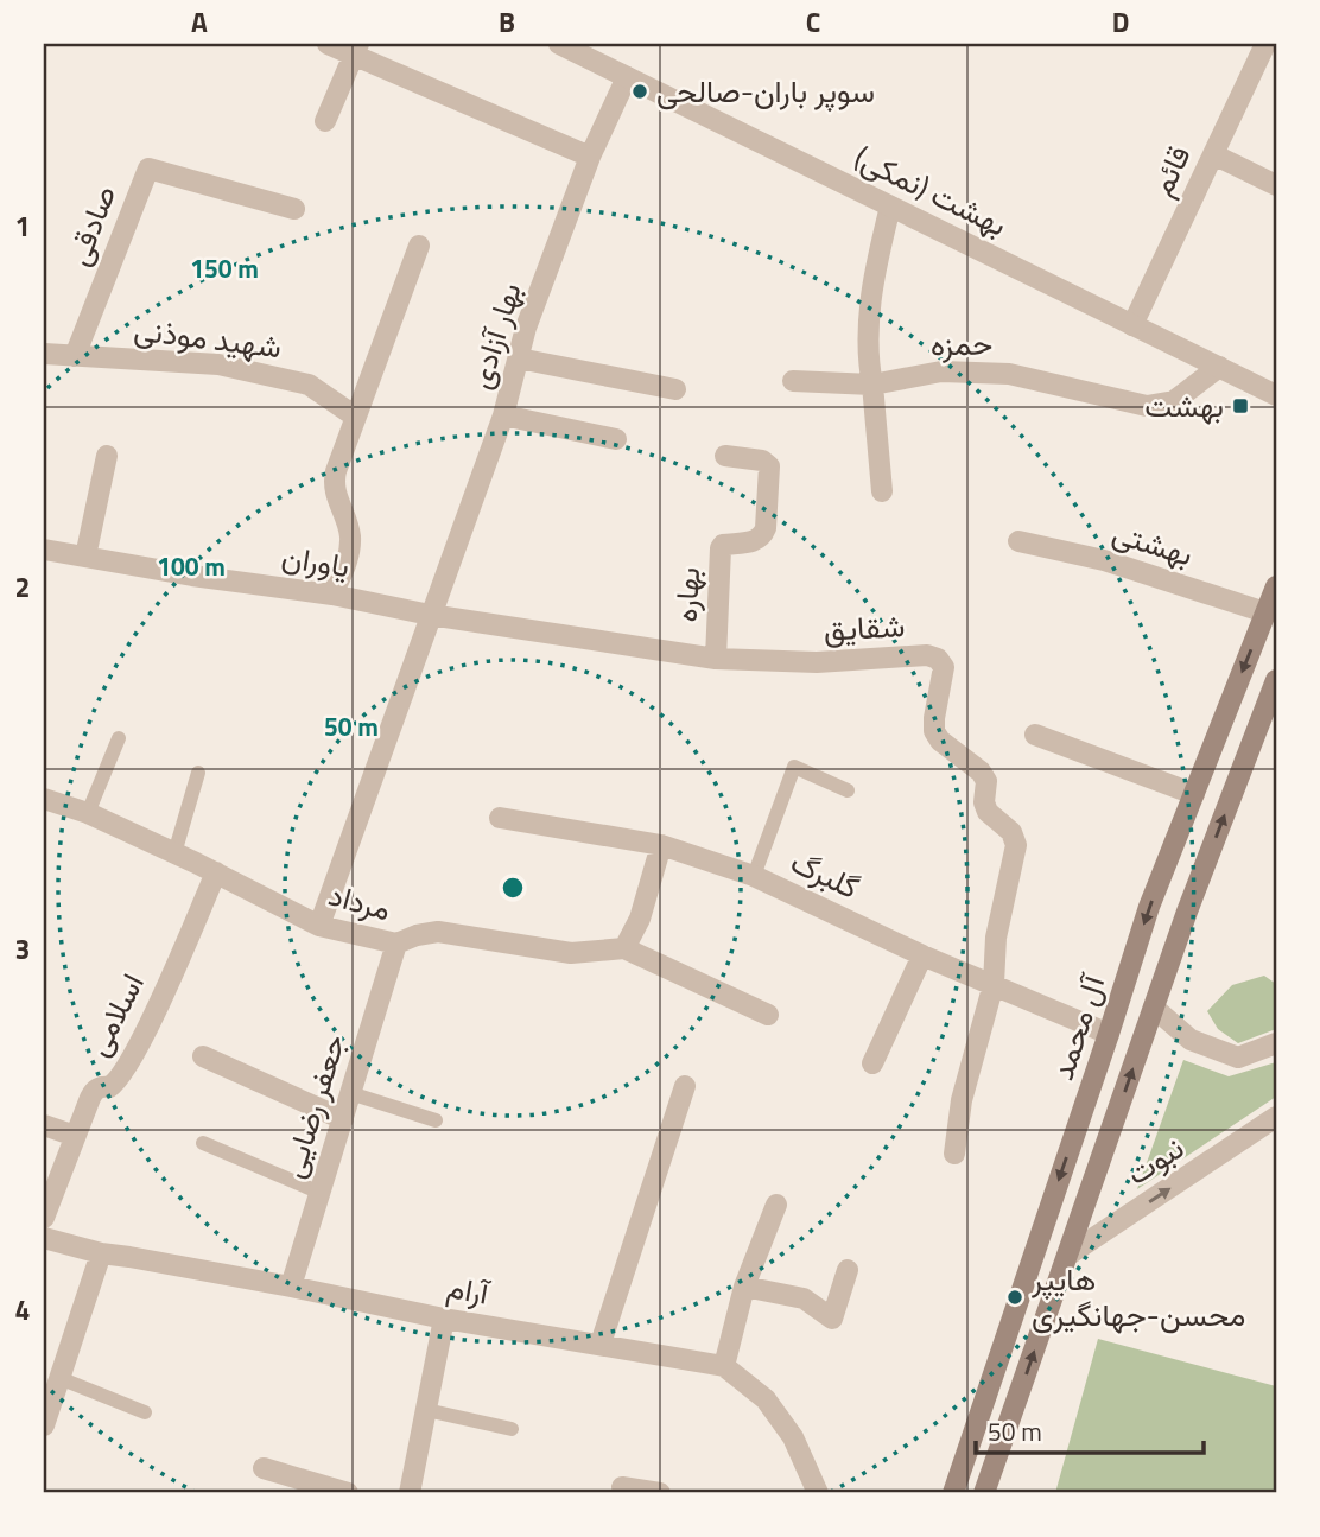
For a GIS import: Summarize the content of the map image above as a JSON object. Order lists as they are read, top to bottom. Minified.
{"streets":{"main road":["آل محمد"],"street":["قائم","بهشت (نمکی)","صادقی","بهار آزادی","شهید موذنی","حمزه","بهشتی","یاوران","بهاره","شقایق","گلبرگ","مرداد","اسلامی","جعفر رضایی","نبوت","آرام"]},"crossings":[["قائم","بهشت (نمکی)"],["بهشت (نمکی)","بهار آزادی"],["بهشت (نمکی)","حمزه"],["صادقی","شهید موذنی"],["بهار آزادی","یاوران"],["بهار آزادی","شقایق"],["بهار آزادی","مرداد"],["بهشتی","آل محمد"],["یاوران","شقایق"],["بهاره","شقایق"],["شقایق","گلبرگ"],["گلبرگ","آل محمد"],["مرداد","اسلامی"],["مرداد","جعفر رضایی"],["آل محمد","نبوت"],["جعفر رضایی","آرام"]],"one_way":["نبوت"],"places":{"other":["سوپر باران-صالحی","هایپر محسن-جهانگیری"],"transit":["بهشت"]},"scale_bar":"50 m","grid":{"columns":["A","B","C","D"],"rows":["1","2","3","4"]},"rings":["150 m","100 m","50 m"]}
